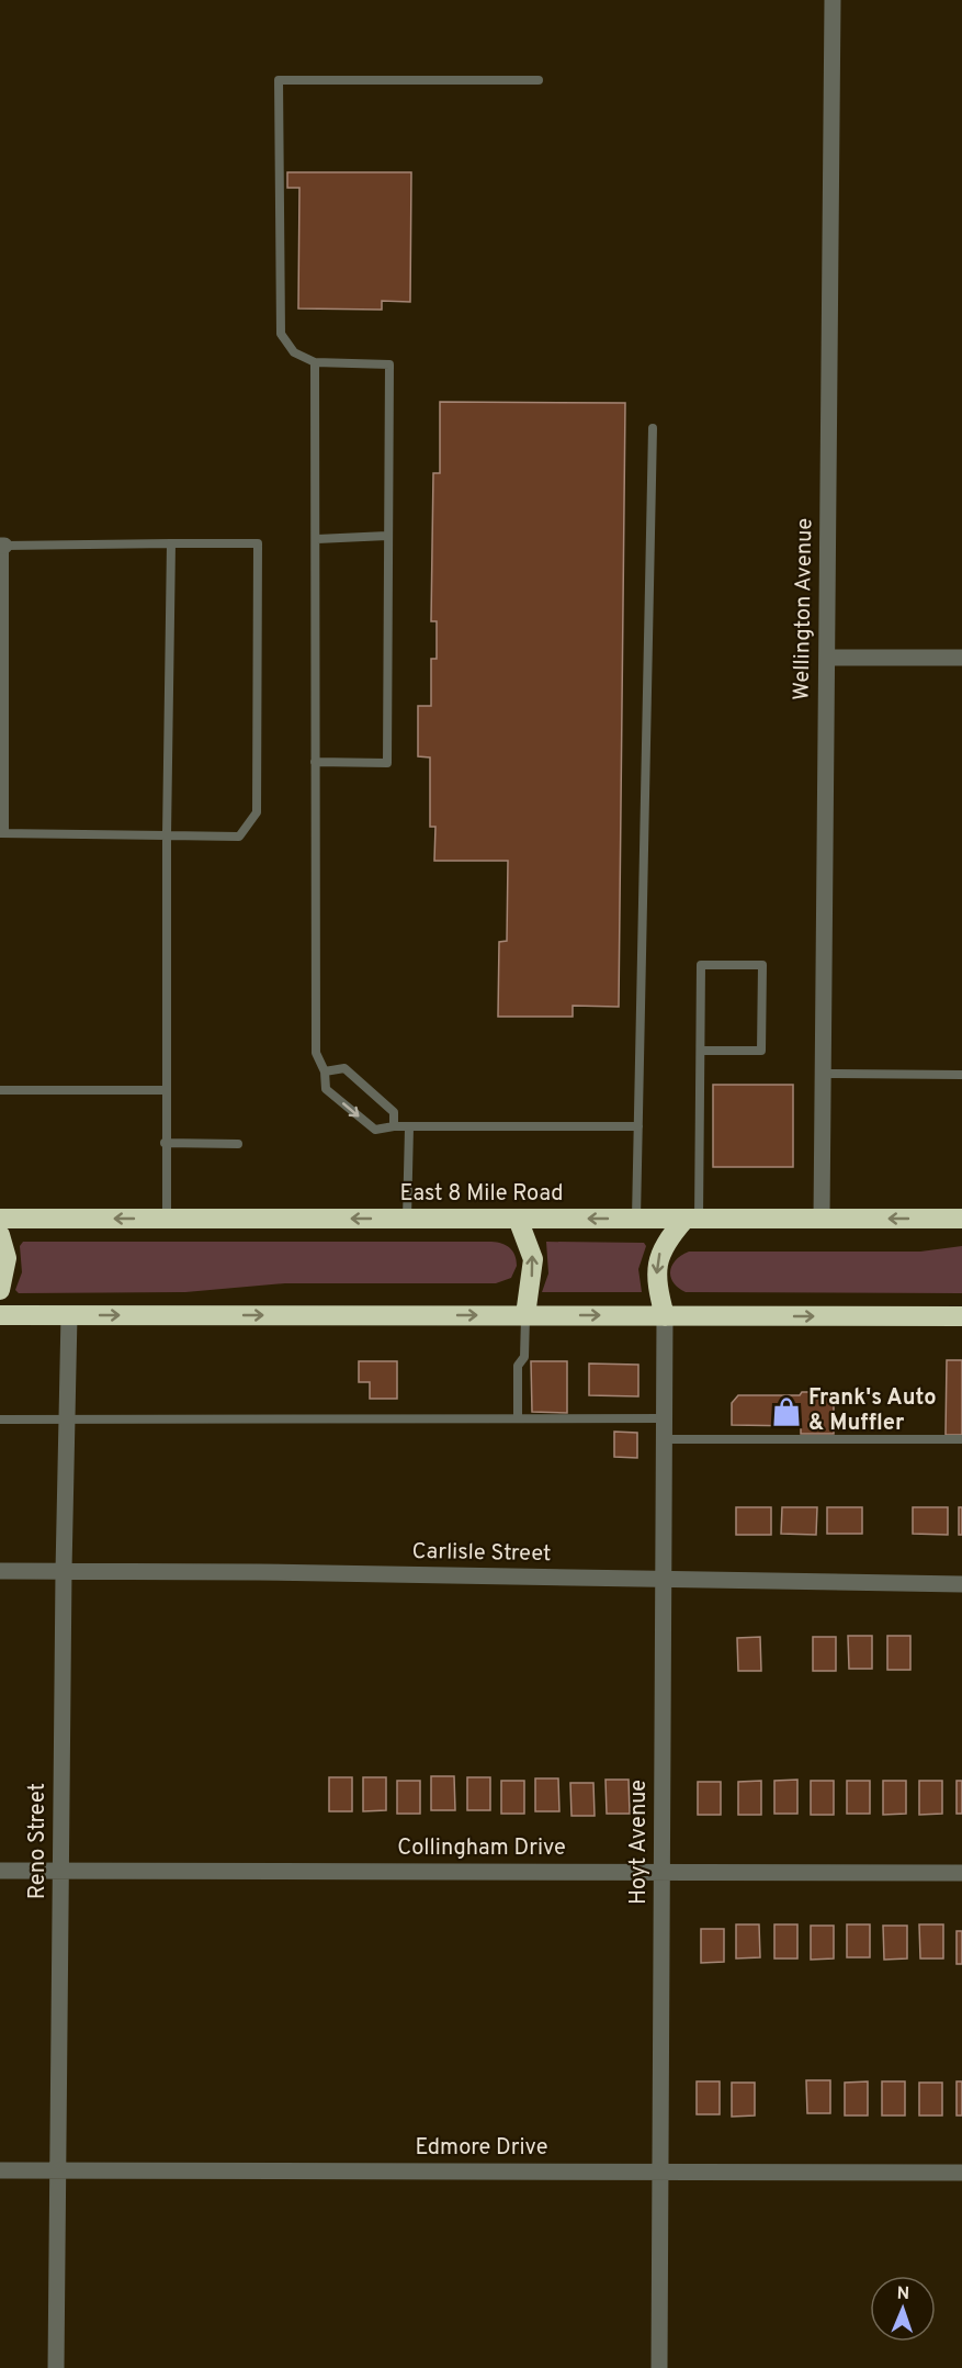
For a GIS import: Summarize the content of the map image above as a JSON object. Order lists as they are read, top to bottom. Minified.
{"streets":{"highway":["East 8 Mile Road"],"street":["Wellington Avenue","Carlisle Street","Reno Street","Hoyt Avenue","Collingham Drive","Edmore Drive"]},"crossings":[["Wellington Avenue","East 8 Mile Road"],["Carlisle Street","Reno Street"],["Carlisle Street","Hoyt Avenue"],["Reno Street","Collingham Drive"],["Reno Street","Edmore Drive"],["Hoyt Avenue","Collingham Drive"],["Hoyt Avenue","Edmore Drive"]],"places":{"shop":["Frank's Auto & Muffler"]},"north":"top"}
